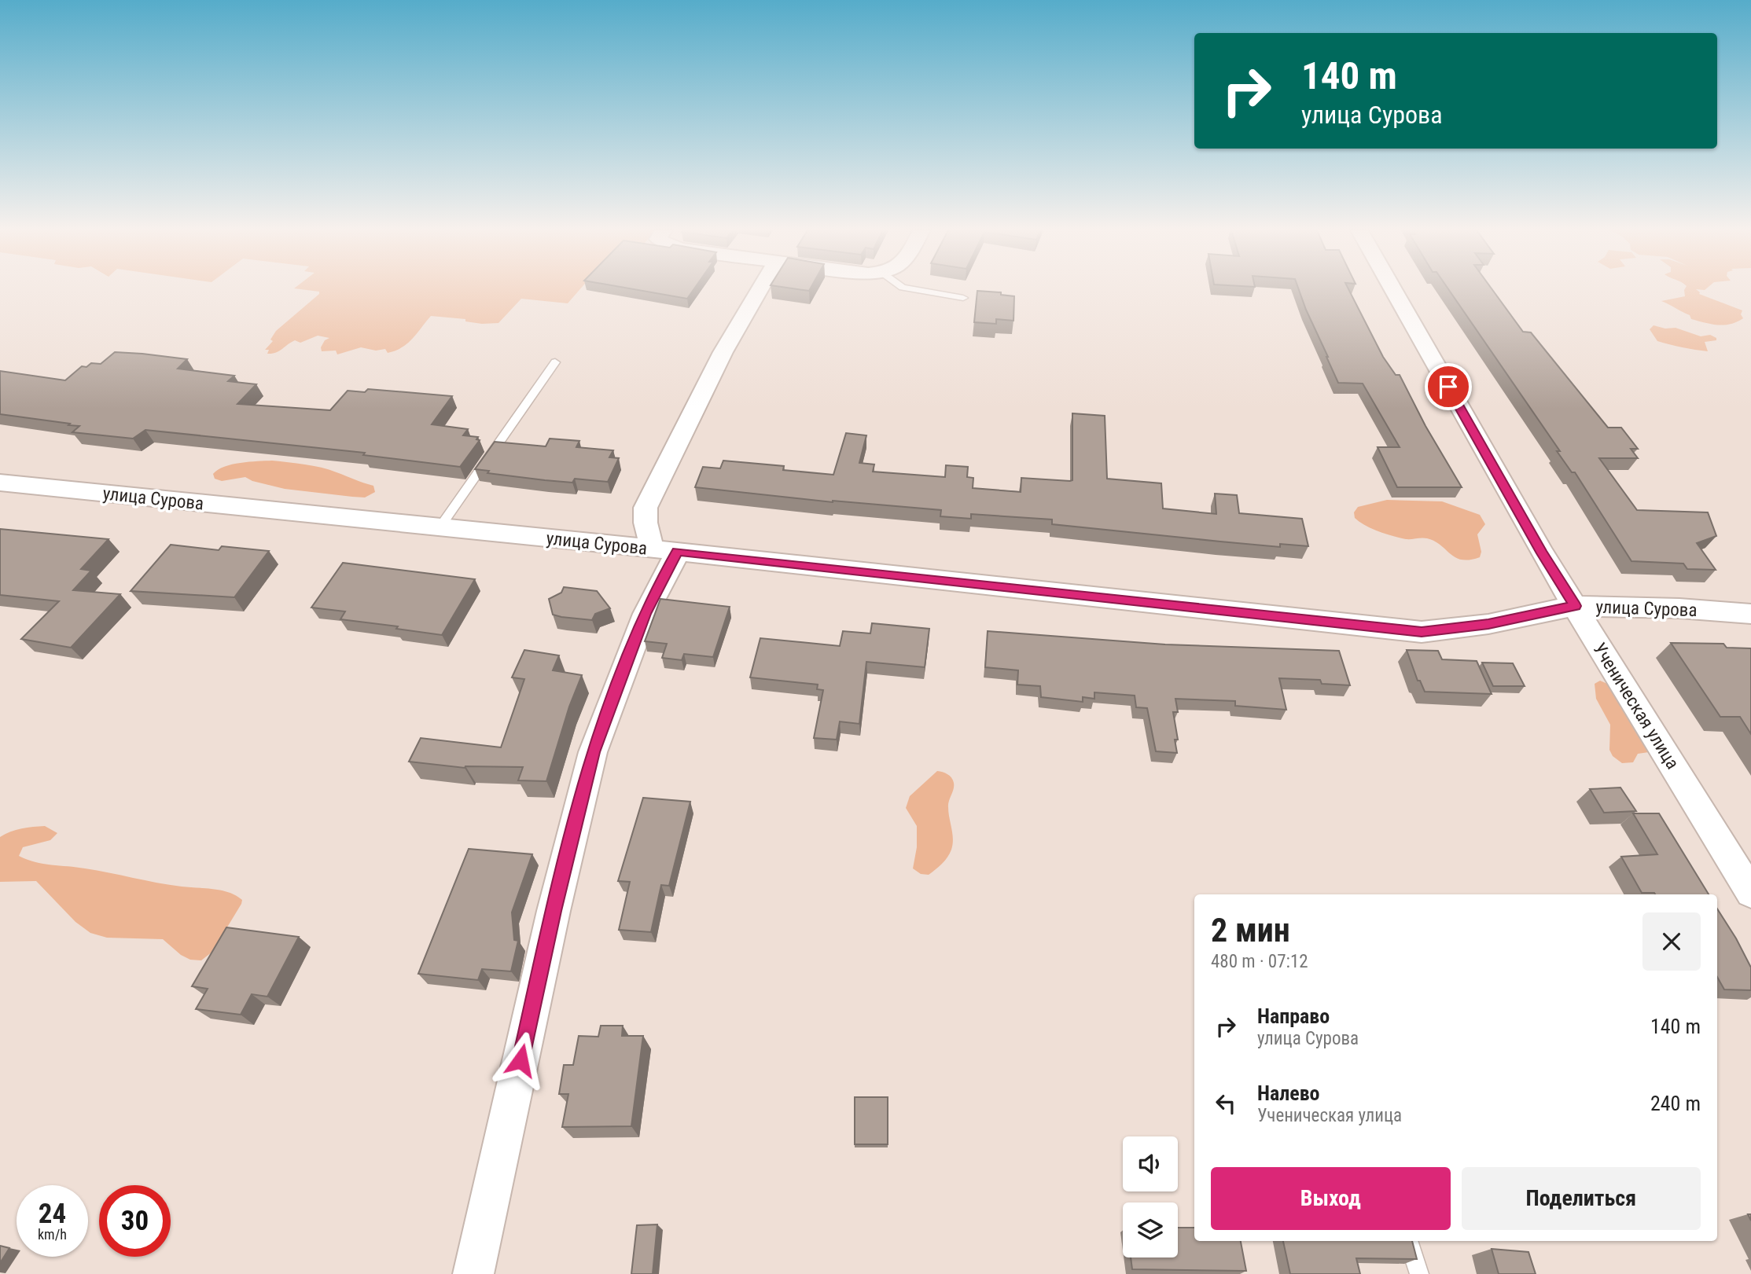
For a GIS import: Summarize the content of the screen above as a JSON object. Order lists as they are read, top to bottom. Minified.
{"streets":{"street":["улица Сурова","Ученическая улица"]},"crossings":[["улица Сурова","Ученическая улица"]],"page":{"turn":["140 m","улица Сурова"],"heading":["2 мин","480 m · 07:12"],"list":[{"name":"Направо","note":"улица Сурова","value":"140 m"},{"name":"Налево","note":"Ученическая улица","value":"240 m"}],"buttons":["Выход","Поделиться"],"speed":"24 km/h","limit":"30"}}
